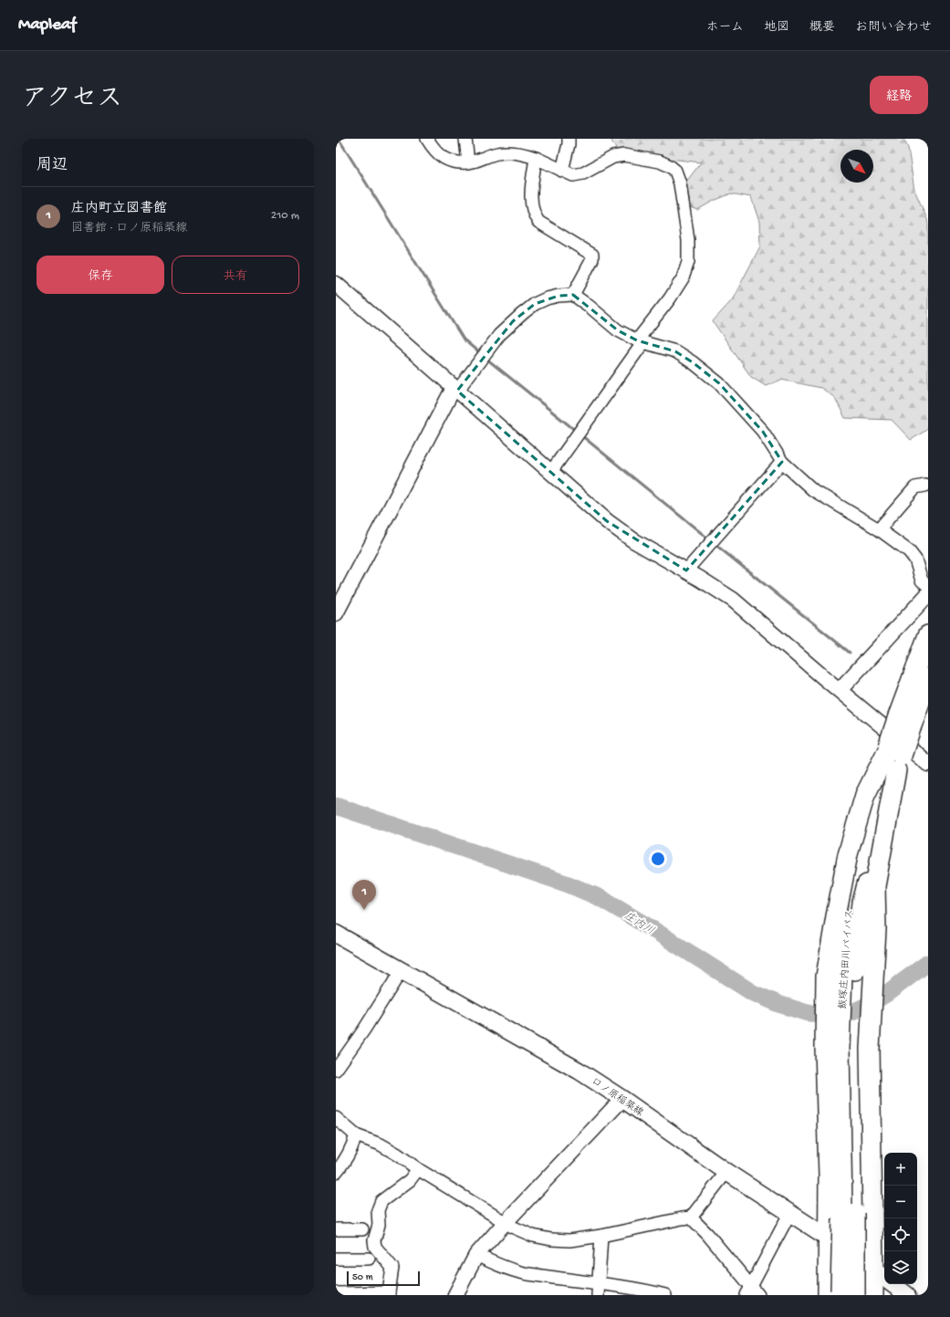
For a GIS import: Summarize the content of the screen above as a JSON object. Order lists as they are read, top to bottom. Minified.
{"streets":{"highway":["飯塚庄内田川バイパス"],"main road":["口ノ原稲築線"]},"water":["庄内川"],"scale_bar":"50 m","north":"bottom right","page":{"header":"Mapleaf","nav":["ホーム","地図","概要","お問い合わせ"],"title":"アクセス","buttons":["経路",["保存","共有"]],"heading":"周辺","list":[{"mark":"1","name":"庄内町立図書館","note":"図書館 · 口ノ原稲築線","value":"210 m"}],"pins":"1","map_buttons":["+","−"],"scale":"50 m"}}
